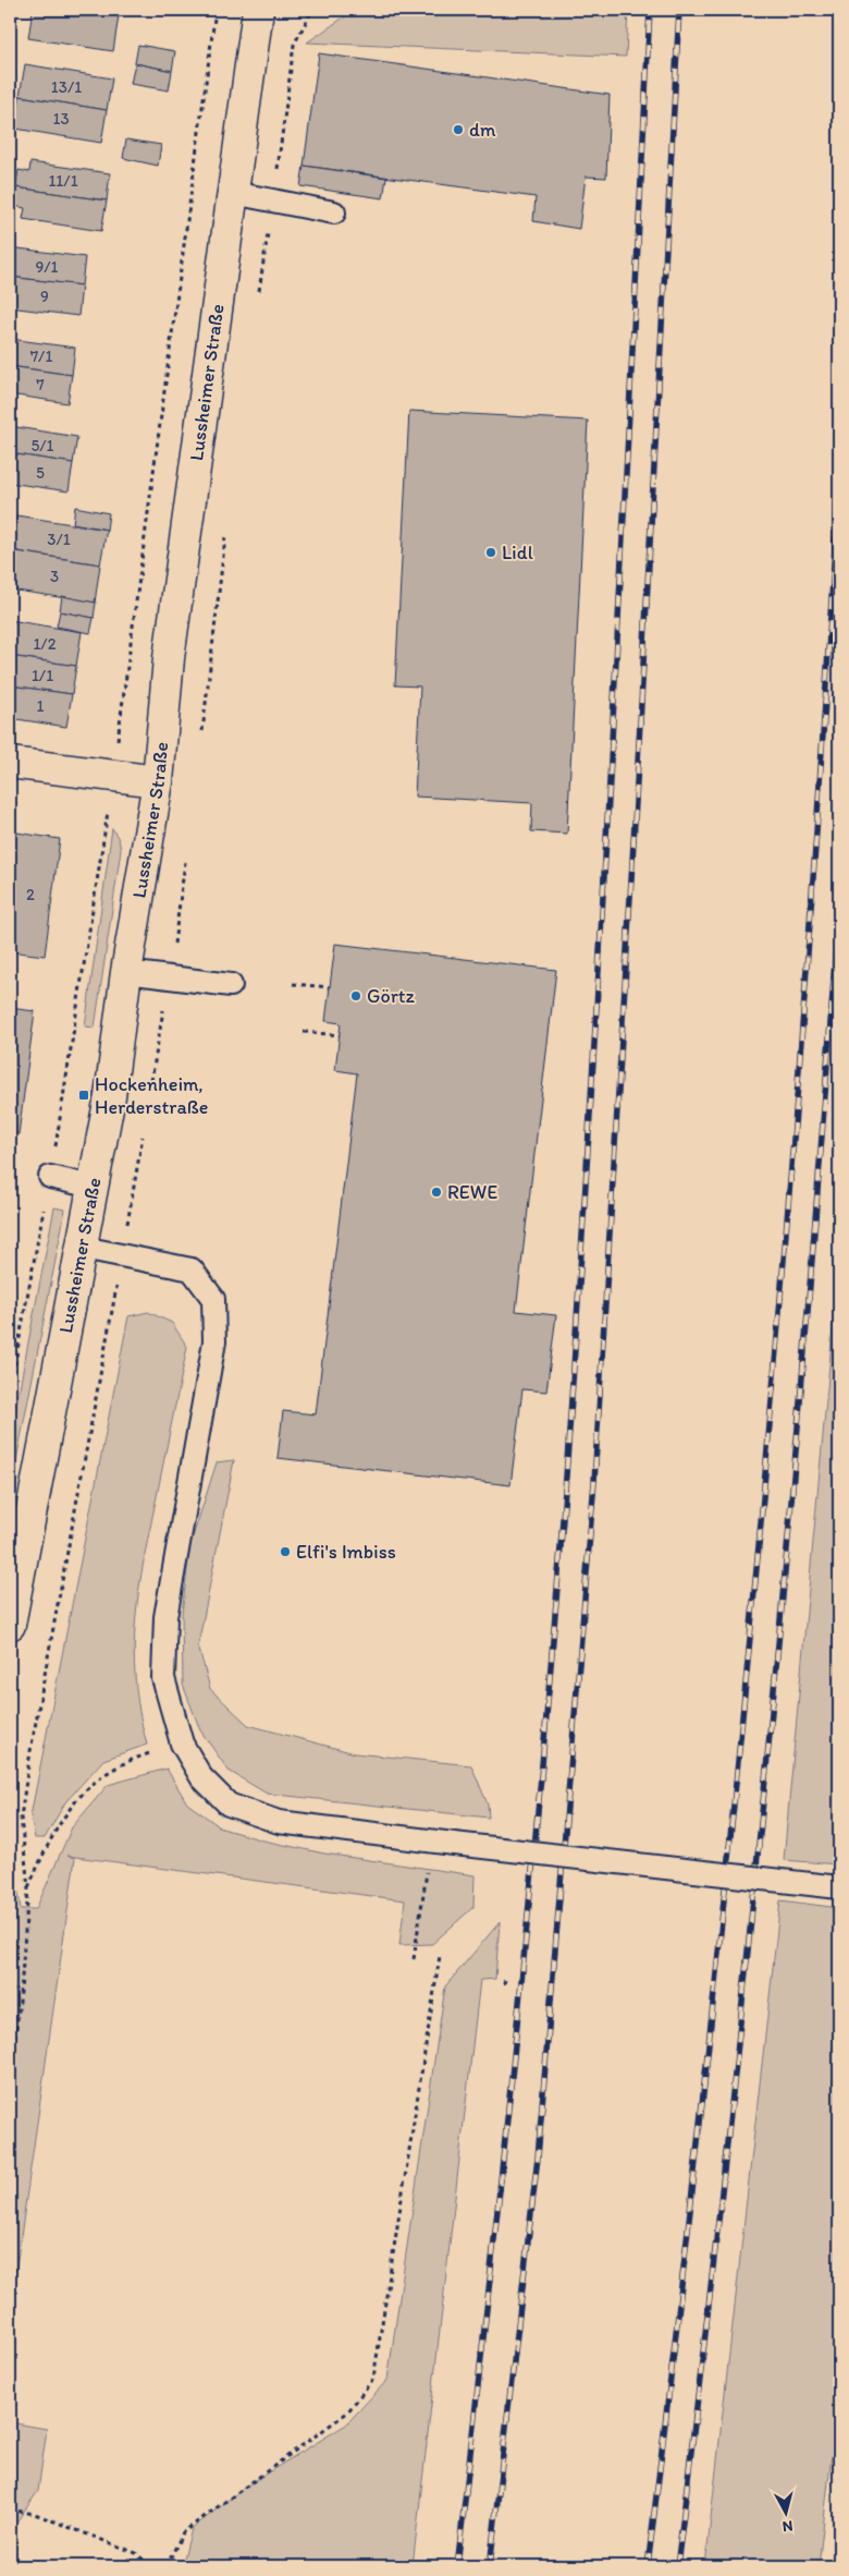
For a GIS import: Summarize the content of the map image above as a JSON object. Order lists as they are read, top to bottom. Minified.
{"streets":{"street":["Lussheimer Straße"]},"places":{"other":["dm","Lidl","Görtz","REWE","Elfi's Imbiss"],"transit":["Hockenheim, Herderstraße"]},"house_numbers":["13/1","13","11/1","9/1","9","7/1","7","5/1","5","3/1","3","1/2","1/1","1","2"],"north":"bottom"}
